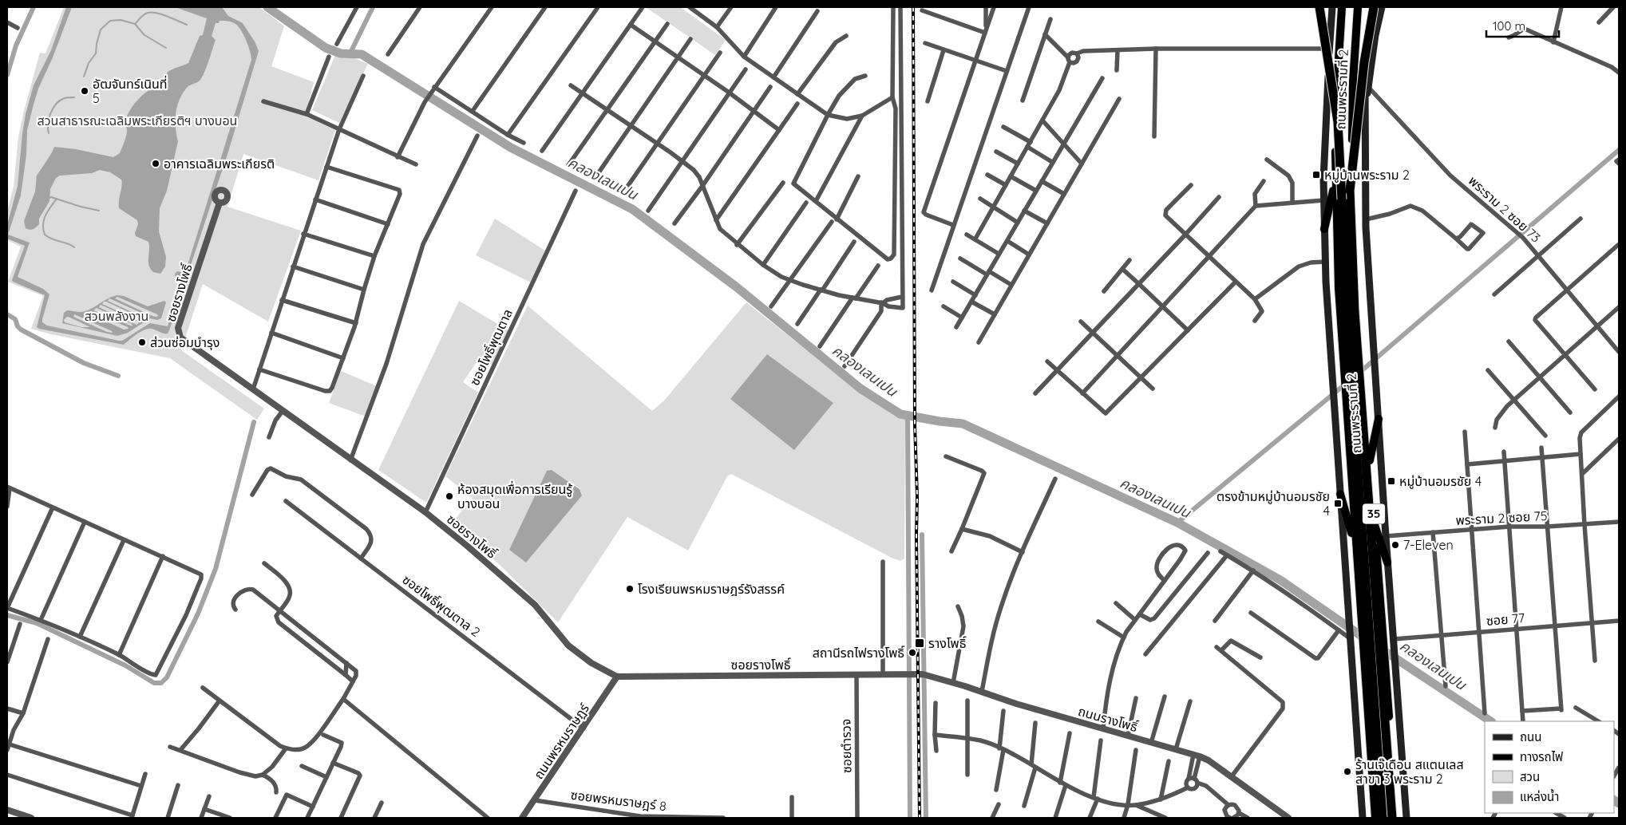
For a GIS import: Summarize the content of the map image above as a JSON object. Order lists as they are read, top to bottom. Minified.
{"streets":{"highway":["ถนนพระรามที่ 2","35"],"street":["พระราม 2 ซอย 73","ซอยรางโพธิ์","ซอยโพธิ์พุฒตาล","พระราม 2 ซอย 75","ซอยโพธิ์พุฒตาล 2","ซอย 77","ถนนรางโพธิ์","ถนนพรหมราษฎร์","ซอยตำรวจ","ซอยพรหมราษฎร์ 8"]},"crossings":[["ถนนพระรามที่ 2","พระราม 2 ซอย 75"],["ถนนพระรามที่ 2","ซอย 77"],["ซอยรางโพธิ์","ซอยโพธิ์พุฒตาล"],["ซอยรางโพธิ์","ถนนรางโพธิ์"],["ซอยรางโพธิ์","ถนนพรหมราษฎร์"],["ซอยรางโพธิ์","ซอยตำรวจ"],["ซอยโพธิ์พุฒตาล 2","ถนนพรหมราษฎร์"],["ถนนพรหมราษฎร์","ซอยพรหมราษฎร์ 8"]],"water":["คลองเลนเปน"],"parks":["สวนสาธารณะเฉลิมพระเกียรติฯ บางบอน","สวนพลังงาน"],"places":{"other":["อัฒจันทร์เนินที่ 5","อาคารเฉลิมพระเกียรติ","ส่วนซ่อมบำรุง","ห้องสมุดเพื่อการเรียนรู้ บางบอน","7-Eleven","โรงเรียนพรหมราษฎร์รังสรรค์","สถานีรถไฟรางโพธิ์","ร้านเจ๊เดือน สแตนเลส สาขา 3 พระราม 2"],"transit":["หมู่บ้านพระราม 2","หมู่บ้านอมรชัย 4","ตรงข้ามหมู่บ้านอมรชัย 4","รางโพธิ์"]},"legend":["ถนน","ทางรถไฟ","สวน","แหล่งน้ำ"],"scale_bar":"100 m"}
